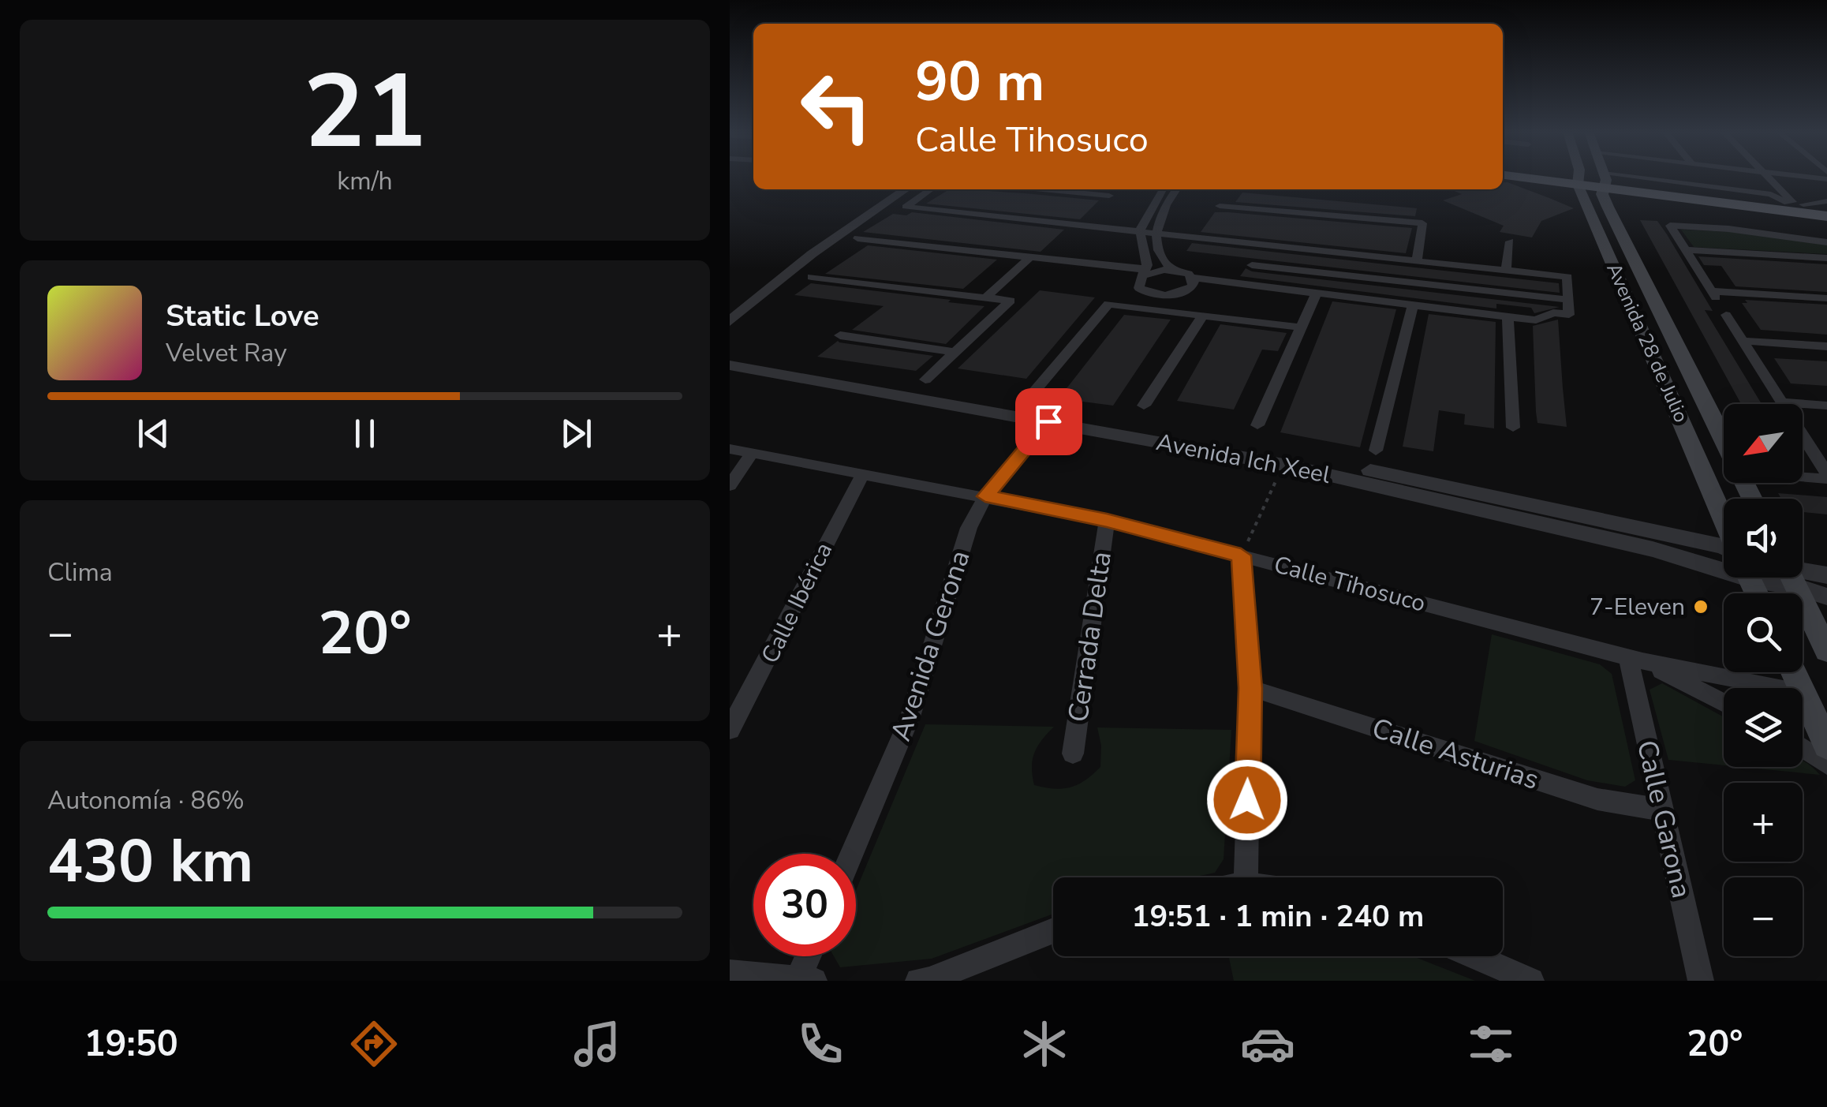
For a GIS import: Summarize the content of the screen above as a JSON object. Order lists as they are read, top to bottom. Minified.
{"streets":{"main road":["Avenida 28 de Julio"],"street":["Avenida Ich Xeel","Calle Tihosuco","Calle Ibérica","Cerrada Delta","Avenida Gerona","Calle Asturias","Calle Garona"]},"crossings":[["Avenida Ich Xeel","Avenida Gerona"],["Calle Tihosuco","Calle Ibérica"],["Calle Tihosuco","Cerrada Delta"],["Calle Tihosuco","Avenida Gerona"],["Calle Tihosuco","Calle Garona"],["Calle Asturias","Calle Garona"]],"places":["7-Eleven"],"north":"bottom left","page":{"tile":[["21","km/h"],"Clima",["Autonomía · 86%","430 km"]],"turn":["90 m","Calle Tihosuco"],"song":["Static Love","Velvet Ray"],"map_buttons":["+","−"],"heat":["−","20°","+"],"limit":"30","trip":"19:51 · 1 min · 240 m","tabs":["19:50","20°"]}}
